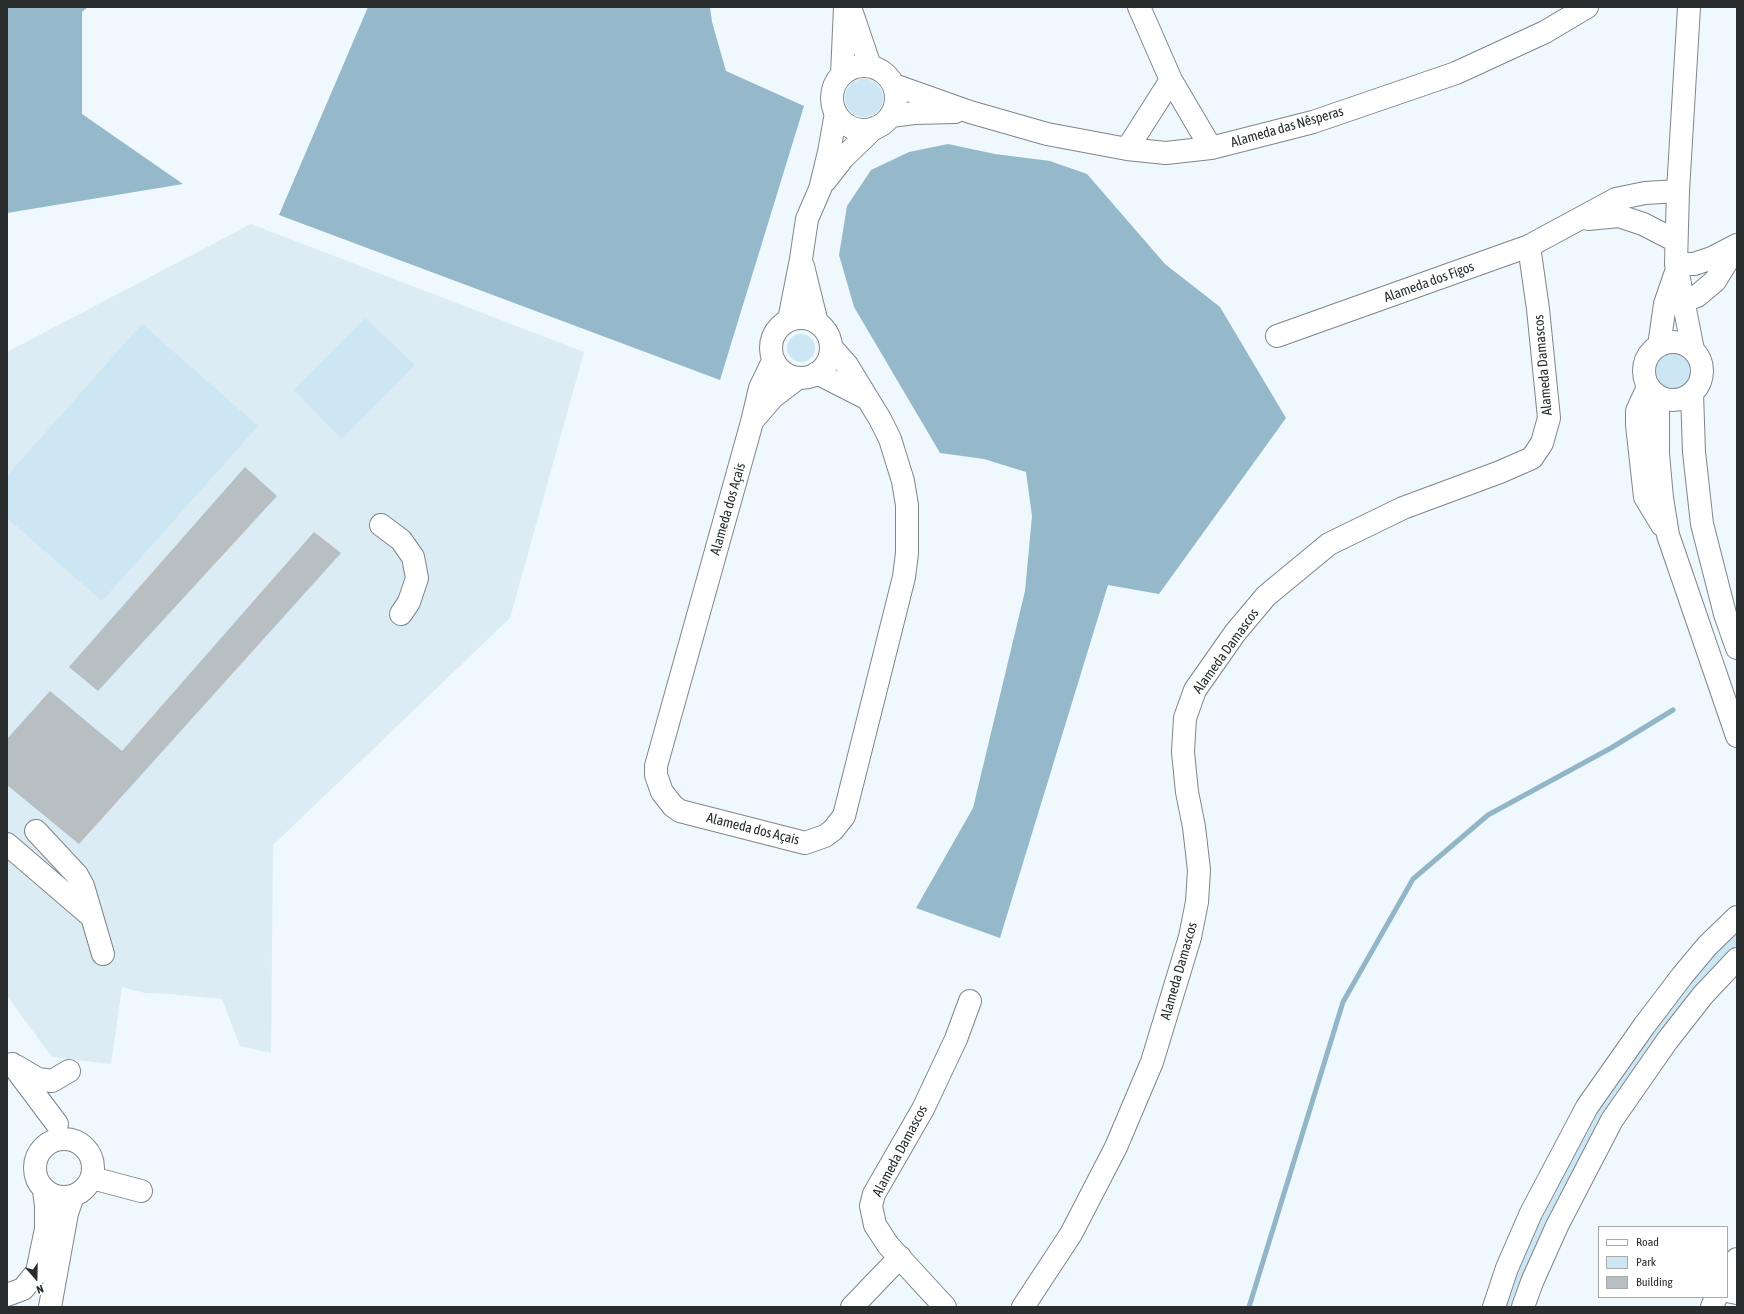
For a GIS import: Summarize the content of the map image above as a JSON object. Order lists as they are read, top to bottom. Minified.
{"streets":{"street":["Alameda das Nêsperas","Alameda dos Figos","Alameda Damascos","Alameda dos Açais"]},"crossings":[["Alameda dos Figos","Alameda Damascos"]],"legend":["Road","Park","Building"],"north":"bottom"}
